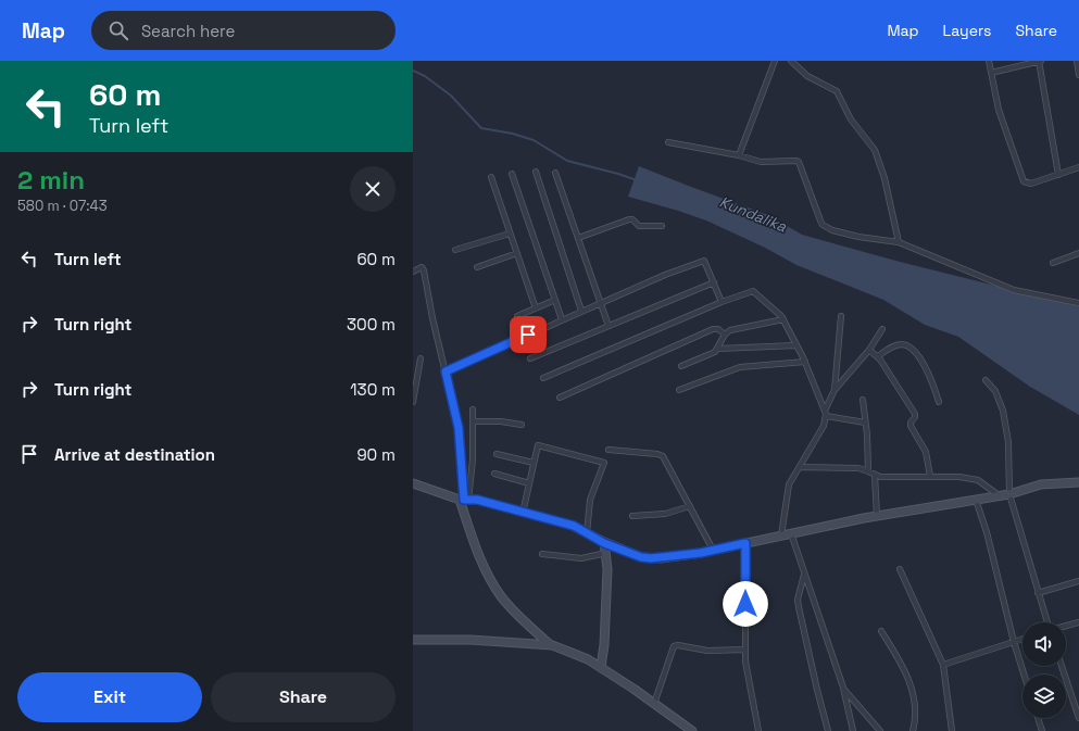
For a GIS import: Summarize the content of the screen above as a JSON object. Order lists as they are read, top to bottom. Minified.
{"water":["Kundalika"],"page":{"header":"Map","search":"Search here","nav":["Map","Layers","Share"],"turn":["60 m","Turn left"],"heading":["2 min","580 m · 07:43"],"list":[{"name":"Turn left","value":"60 m"},{"name":"Turn right","value":"300 m"},{"name":"Turn right","value":"130 m"},{"name":"Arrive at destination","value":"90 m"}],"buttons":["Exit","Share"]}}
